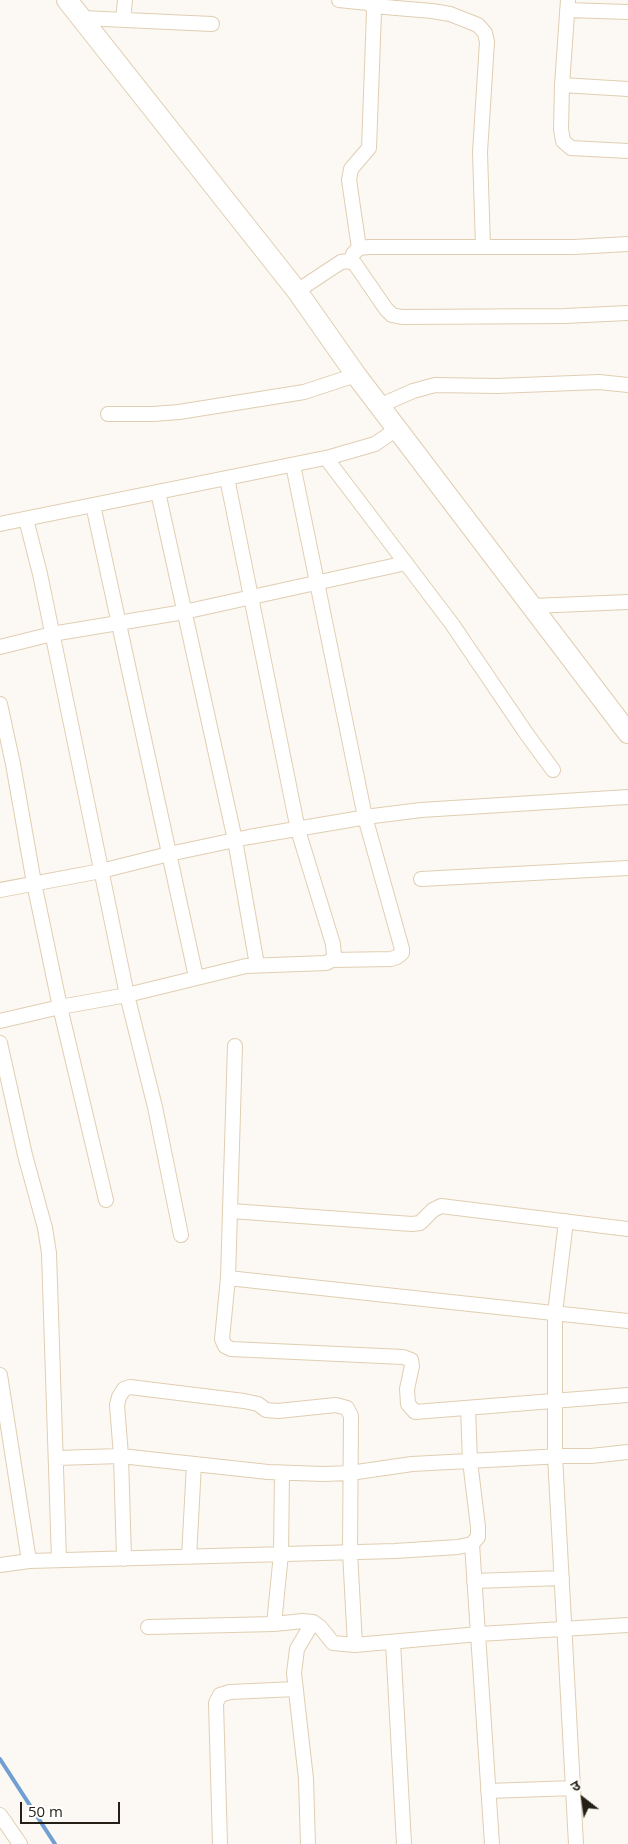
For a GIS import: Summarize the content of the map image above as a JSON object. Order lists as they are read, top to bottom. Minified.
{"scale_bar":"50 m","north":"top left"}
